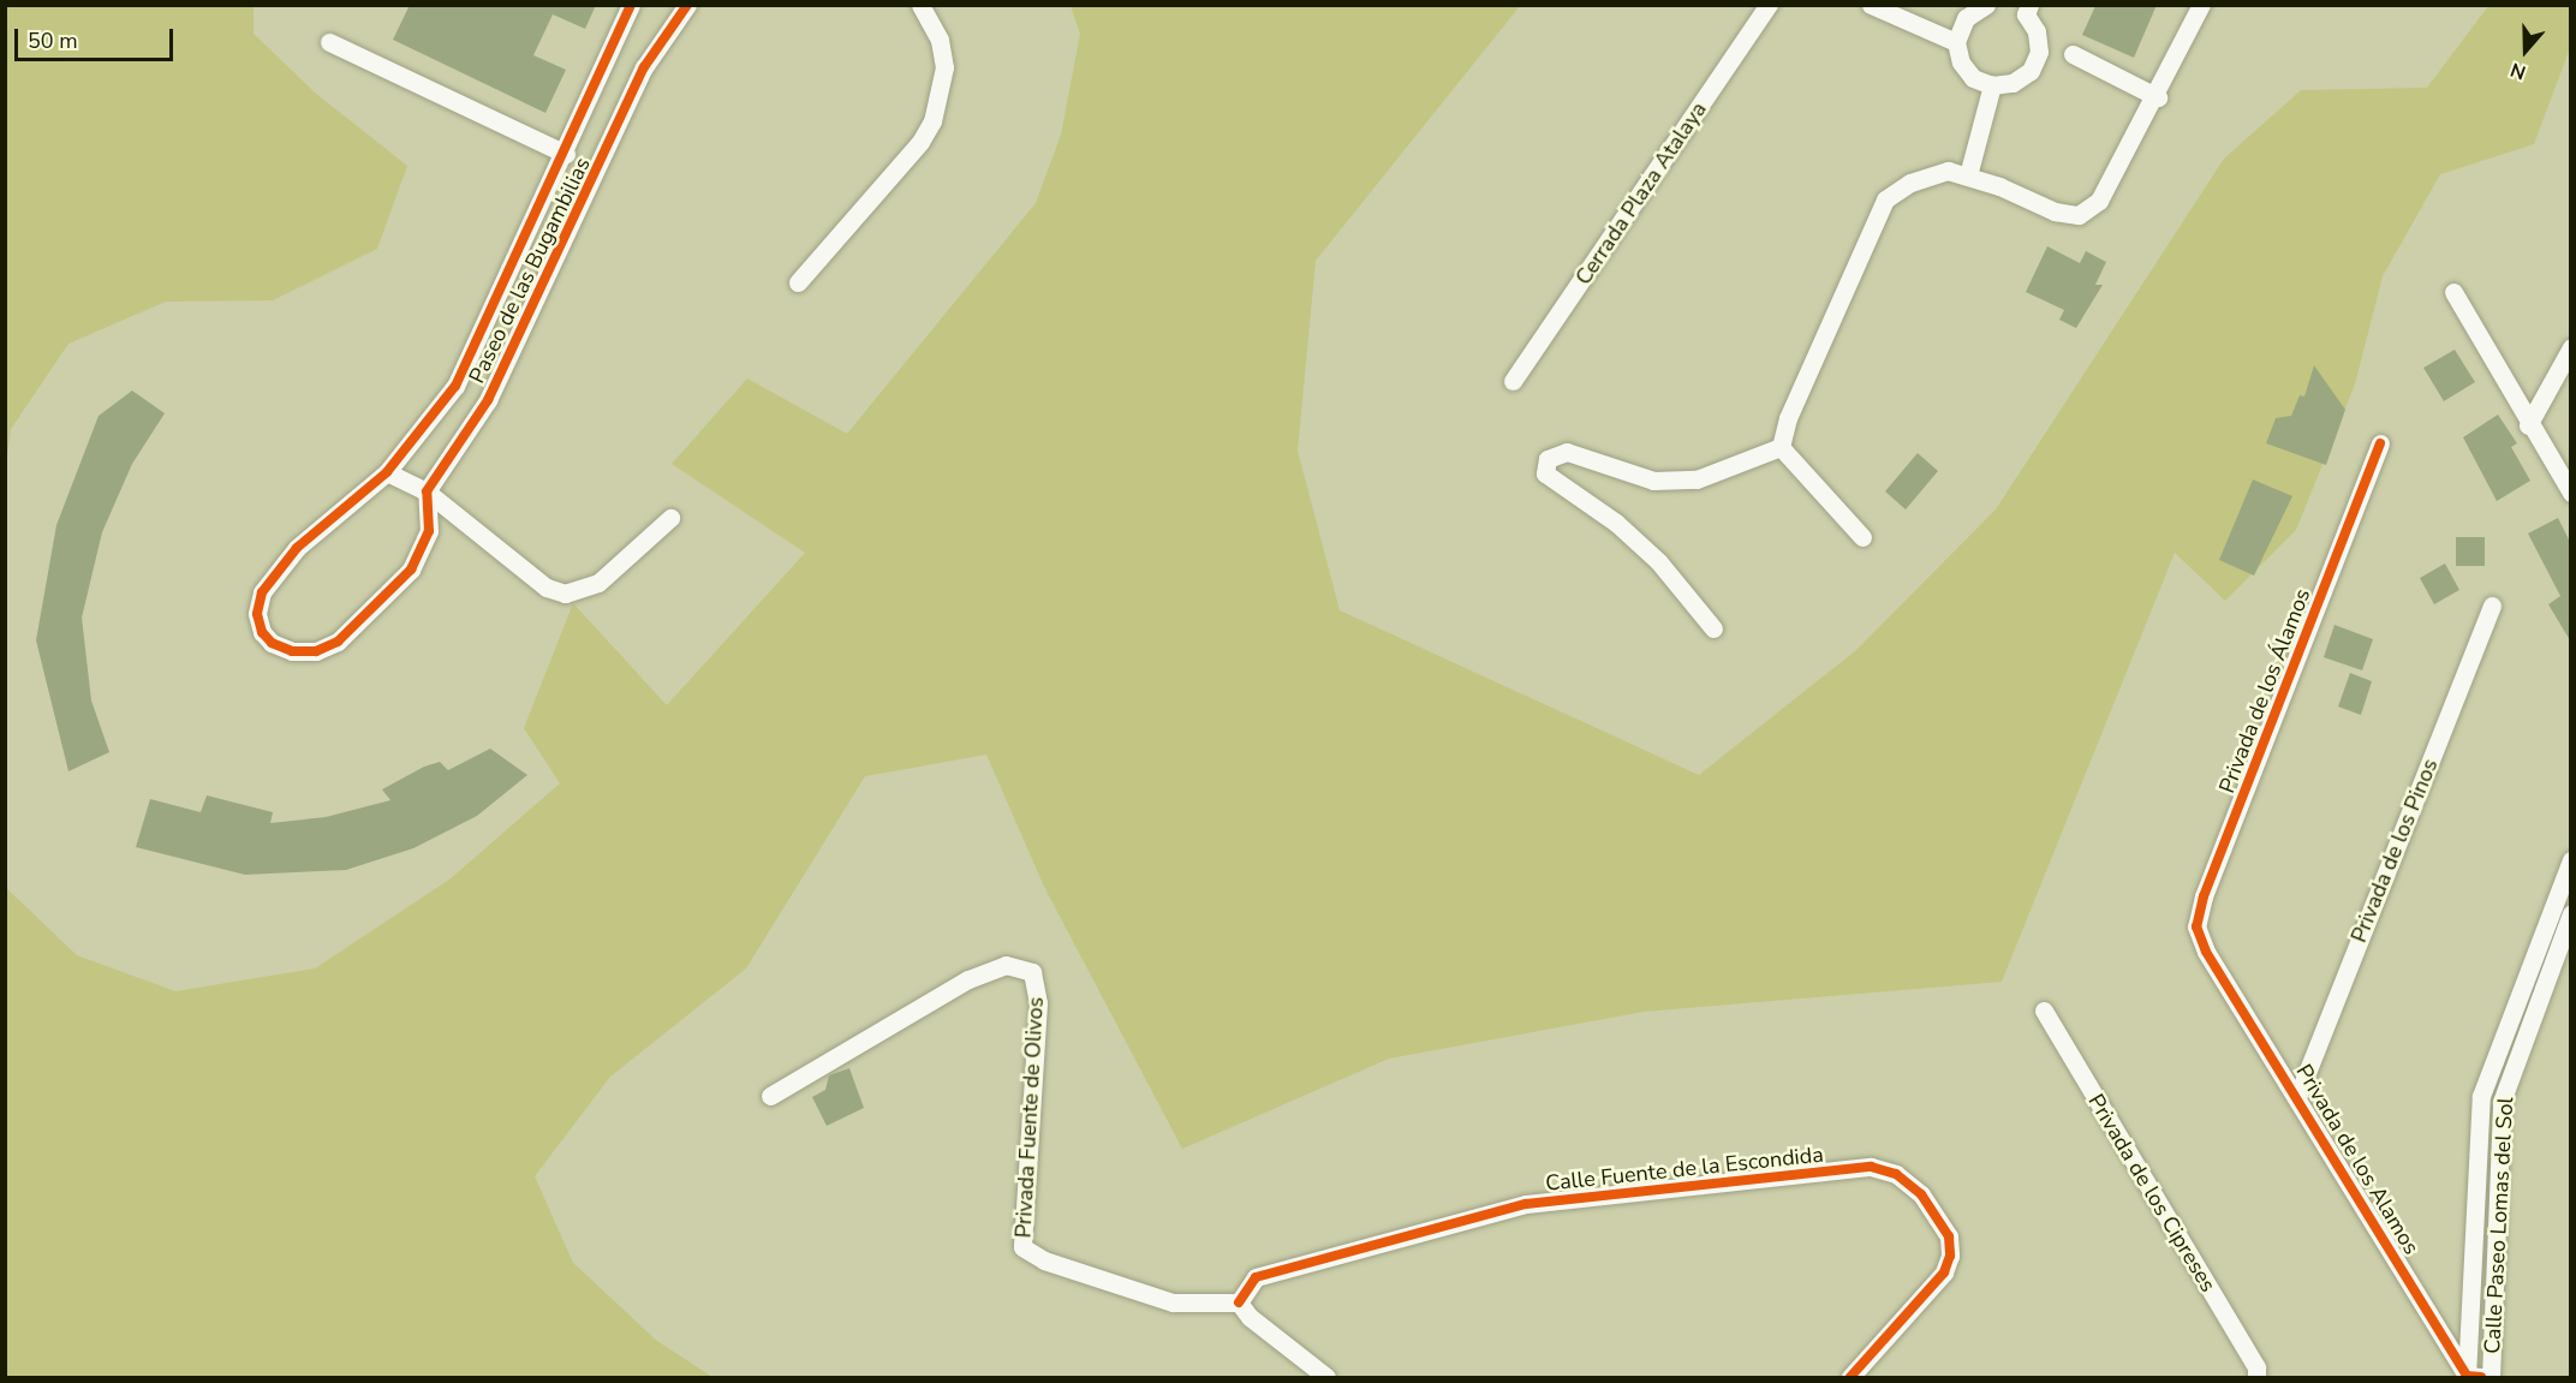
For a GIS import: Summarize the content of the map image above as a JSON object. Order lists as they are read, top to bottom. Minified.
{"streets":{"street":["Cerrada Plaza Atalaya","Paseo de las Bugambilias","Privada de los Álamos","Privada de los Pinos","Privada Fuente de Olivos","Privada de los Alamos","Calle Fuente de la Escondida","Privada de los Cipreses","Calle Paseo Lomas del Sol"]},"crossings":[["Privada de los Álamos","Privada de los Alamos"],["Privada de los Pinos","Privada de los Alamos"],["Privada Fuente de Olivos","Calle Fuente de la Escondida"],["Privada de los Alamos","Calle Paseo Lomas del Sol"]],"scale_bar":"50 m","north":"bottom"}
